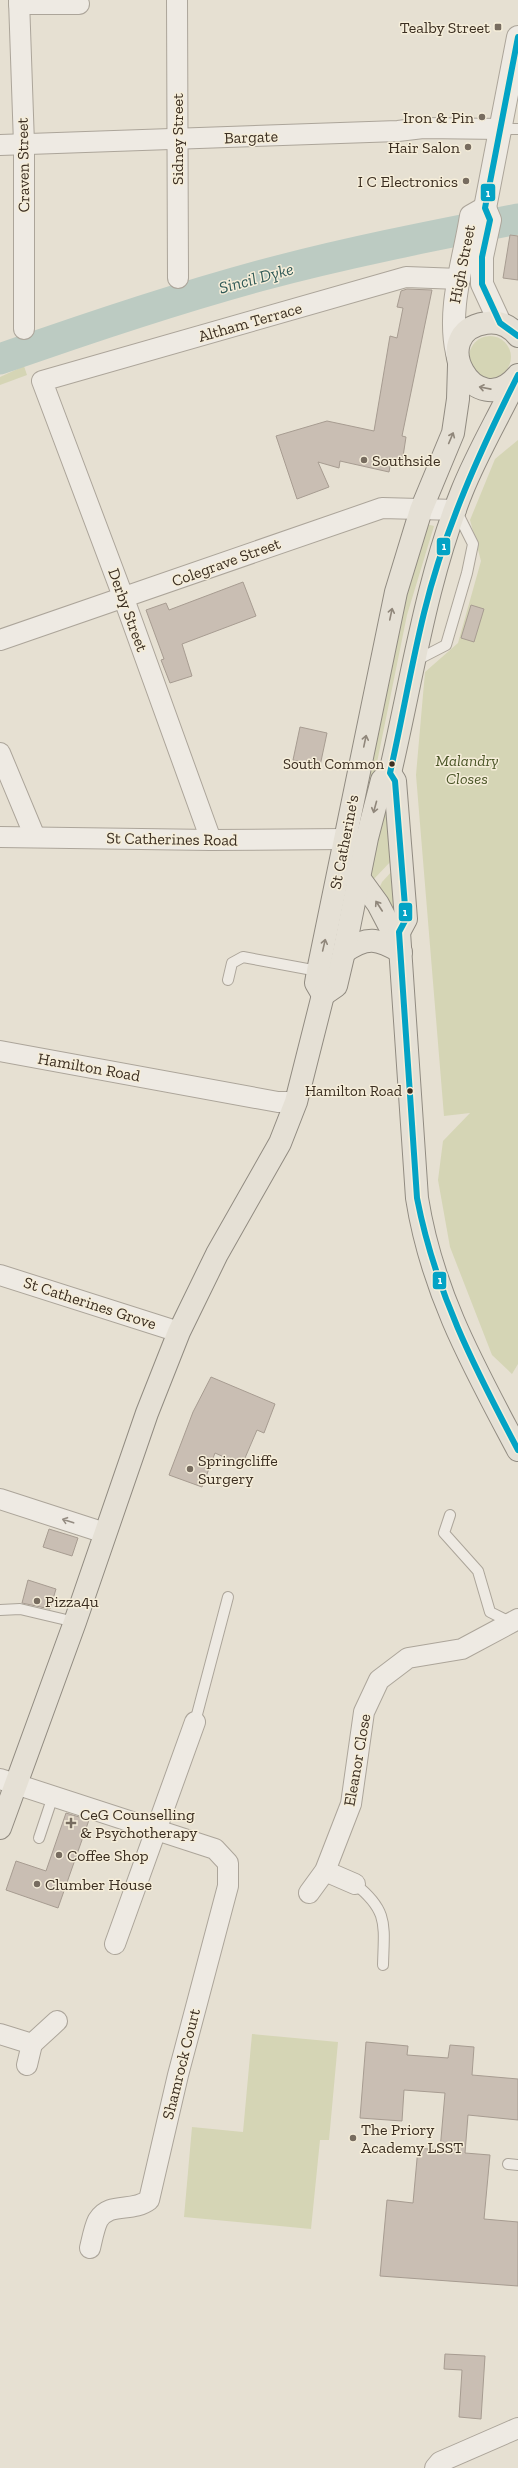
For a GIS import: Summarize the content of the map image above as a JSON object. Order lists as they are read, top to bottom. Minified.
{"streets":{"main road":["St Catherine's"],"street":["Bargate","Sidney Street","Craven Street","High Street","Altham Terrace","Colegrave Street","Derby Street","St Catherines Road","Hamilton Road","St Catherines Grove","Eleanor Close","Shamrock Court"]},"crossings":[["Bargate","Sidney Street"],["Bargate","Craven Street"],["Bargate","High Street"],["High Street","Altham Terrace"],["High Street","St Catherine's"],["Altham Terrace","Derby Street"],["Colegrave Street","Derby Street"],["Colegrave Street","St Catherine's"],["Derby Street","St Catherines Road"],["St Catherines Road","St Catherine's"]],"water":["Sincil Dyke"],"parks":["Malandry Closes"],"places":{"transit":["Tealby Street"],"other":["Iron & Pin","Hair Salon","I C Electronics","Southside","South Common","Hamilton Road","Springcliffe Surgery","Pizza4u","Coffee Shop","Clumber House","The Priory Academy LSST"],"health":["CeG Counselling & Psychotherapy"]},"lines":["transit line 1"]}
